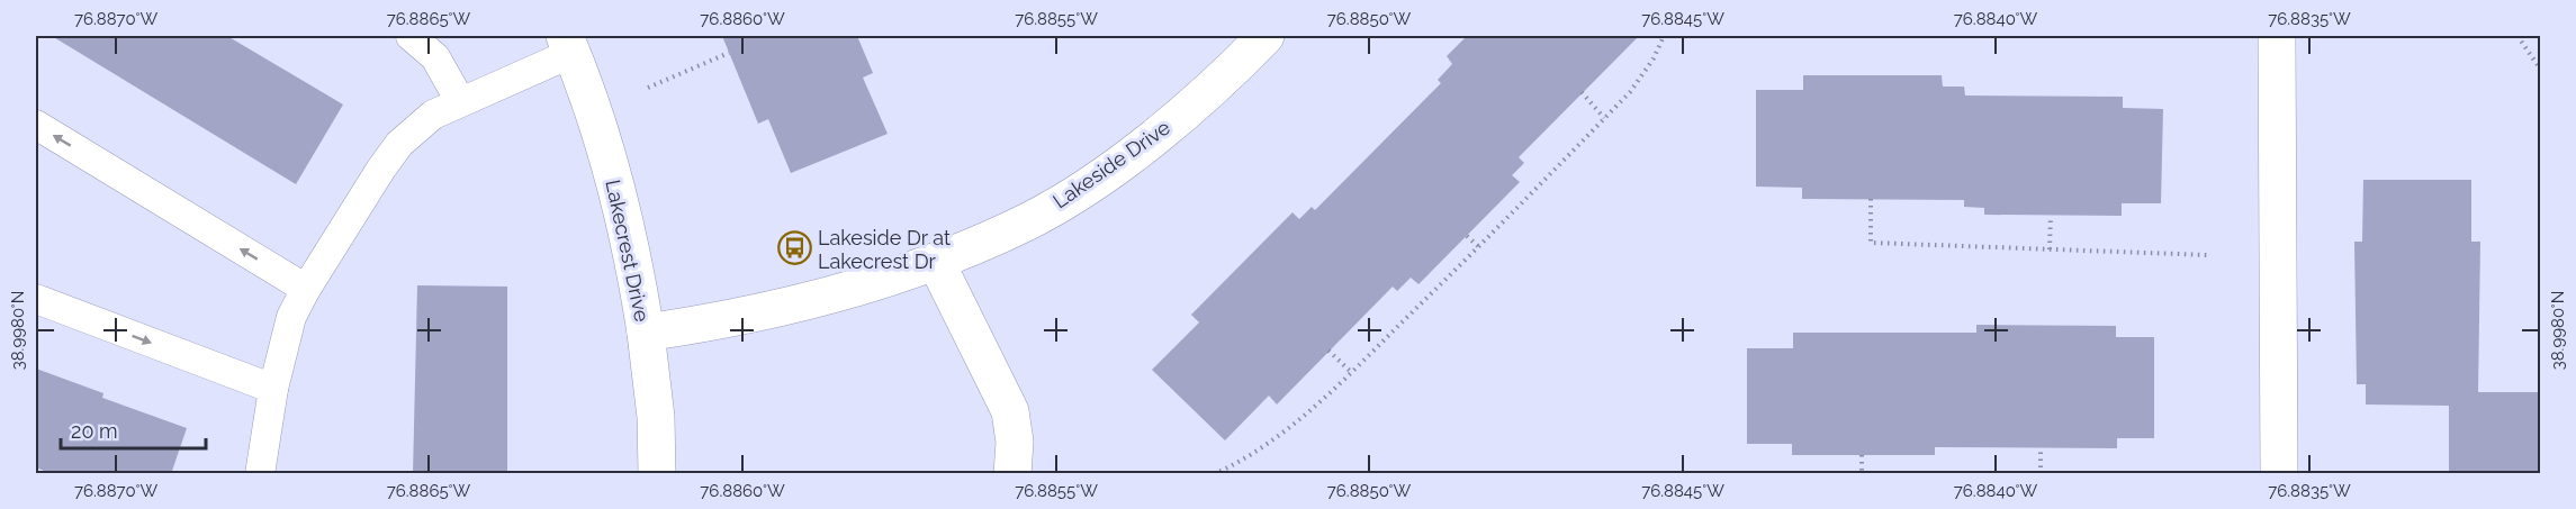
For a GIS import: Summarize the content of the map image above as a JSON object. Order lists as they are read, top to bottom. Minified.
{"streets":{"street":["Lakeside Drive","Lakecrest Drive"]},"crossings":[["Lakeside Drive","Lakecrest Drive"]],"places":{"bus stop":["Lakeside Dr at Lakecrest Dr"]},"scale_bar":"20 m","coordinates":["76.8870°W","76.8865°W","76.8860°W","76.8855°W","76.8850°W","76.8845°W","76.8840°W","76.8835°W","38.9980°N"]}
